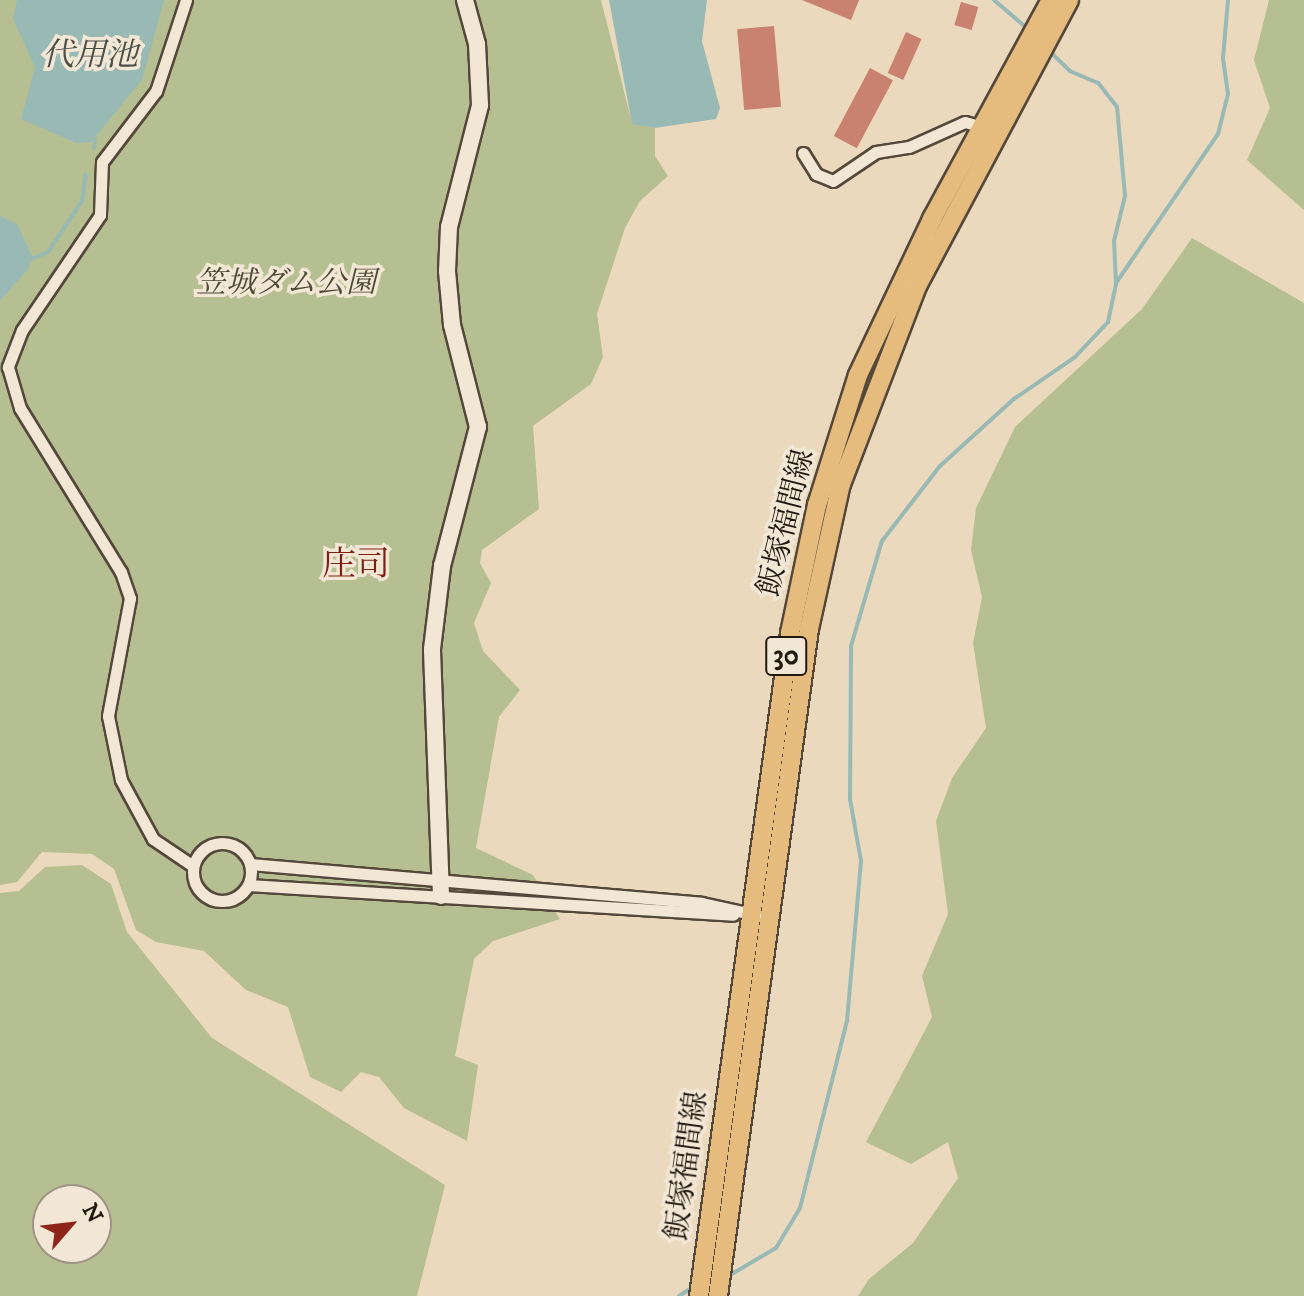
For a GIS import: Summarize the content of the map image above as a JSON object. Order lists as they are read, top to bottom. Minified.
{"streets":{"main road":["飯塚福間線","30"]},"districts":["庄司"],"water":["代用池"],"parks":["笠城ダム公園"],"north":"top right"}
